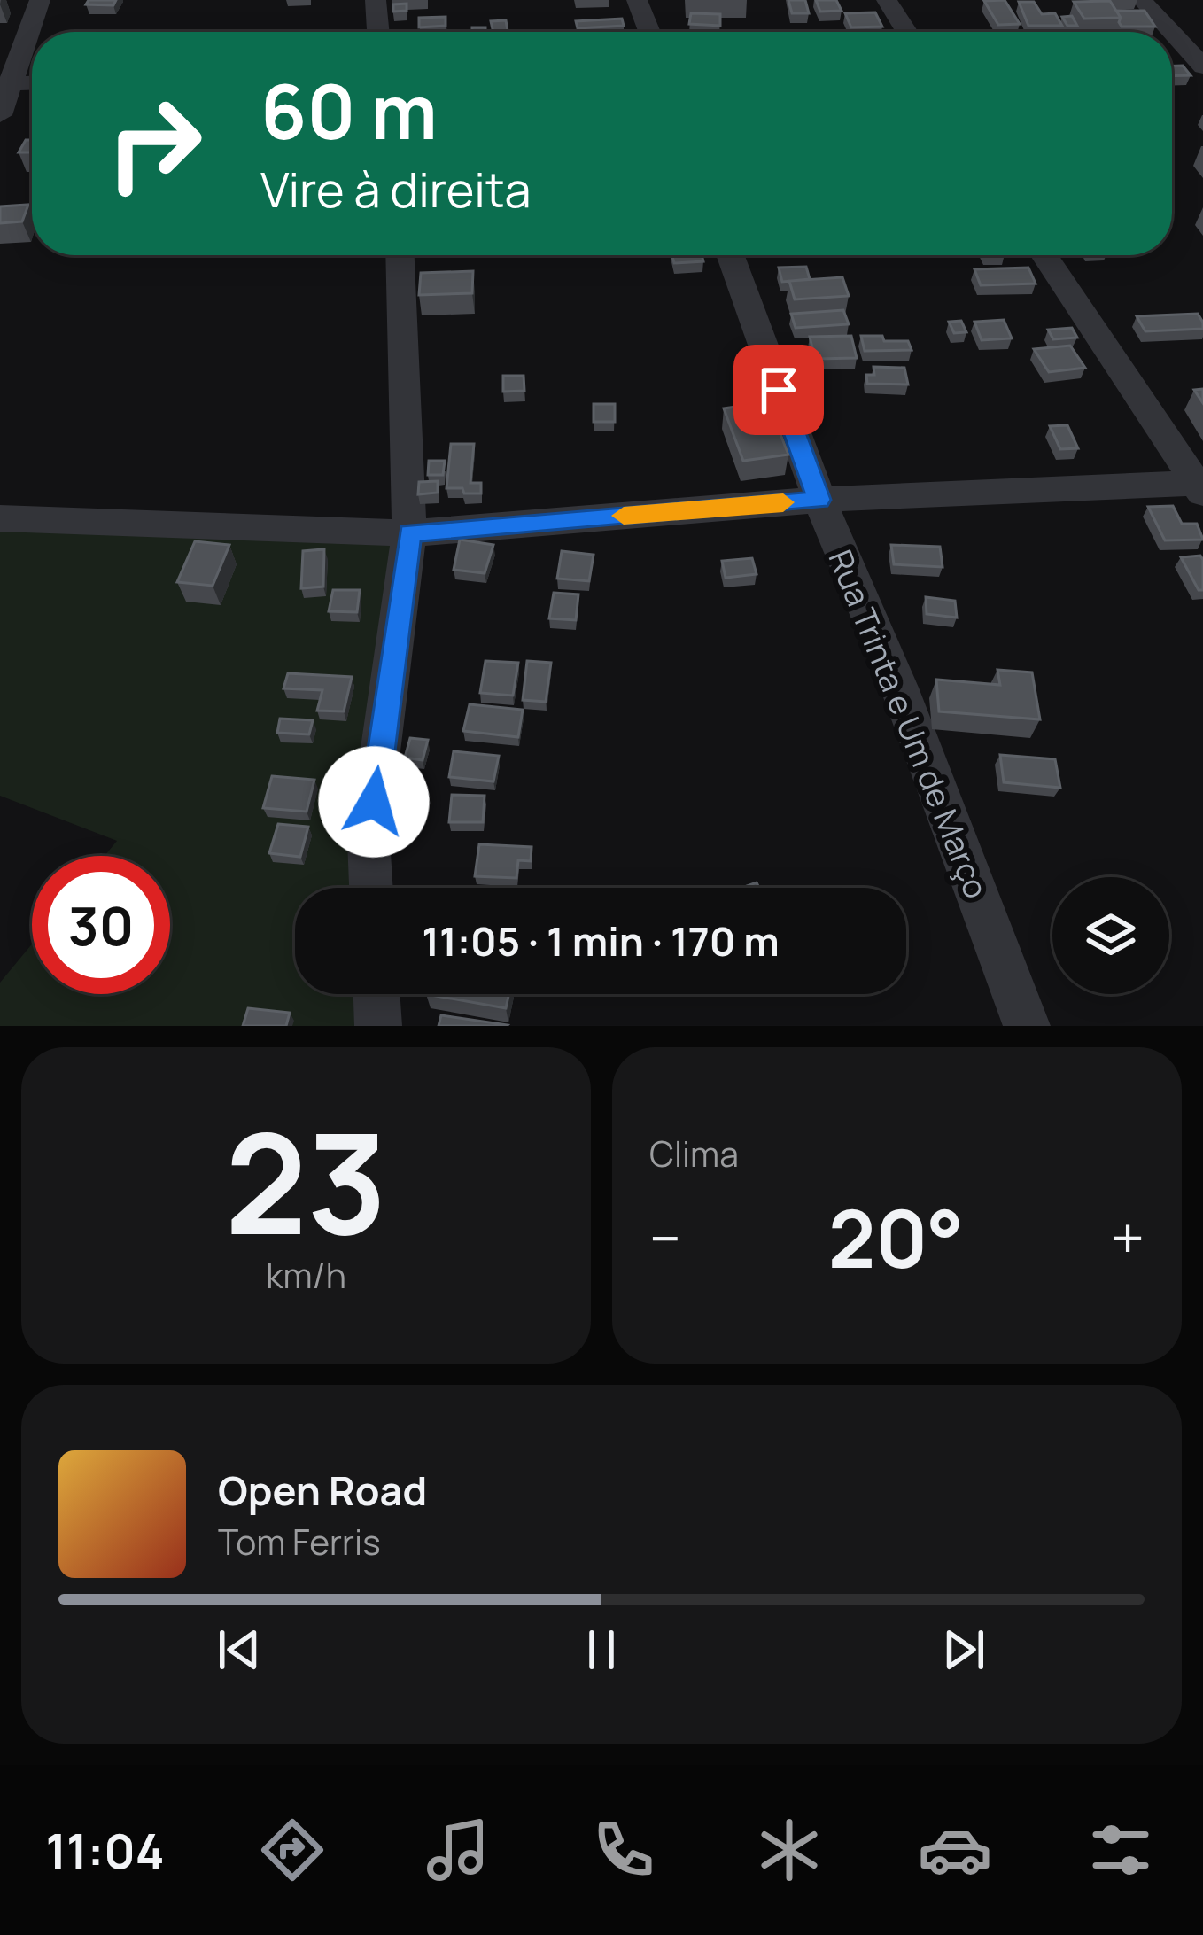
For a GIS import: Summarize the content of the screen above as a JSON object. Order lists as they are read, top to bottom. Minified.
{"streets":{"street":["Rua Trinta e Um de Março"]},"page":{"turn":["60 m","Vire à direita"],"limit":"30","trip":"11:05 · 1 min · 170 m","tile":[["23","km/h"],"Clima"],"heat":["−","20°","+"],"song":["Open Road","Tom Ferris"],"tabs":"11:04"}}
